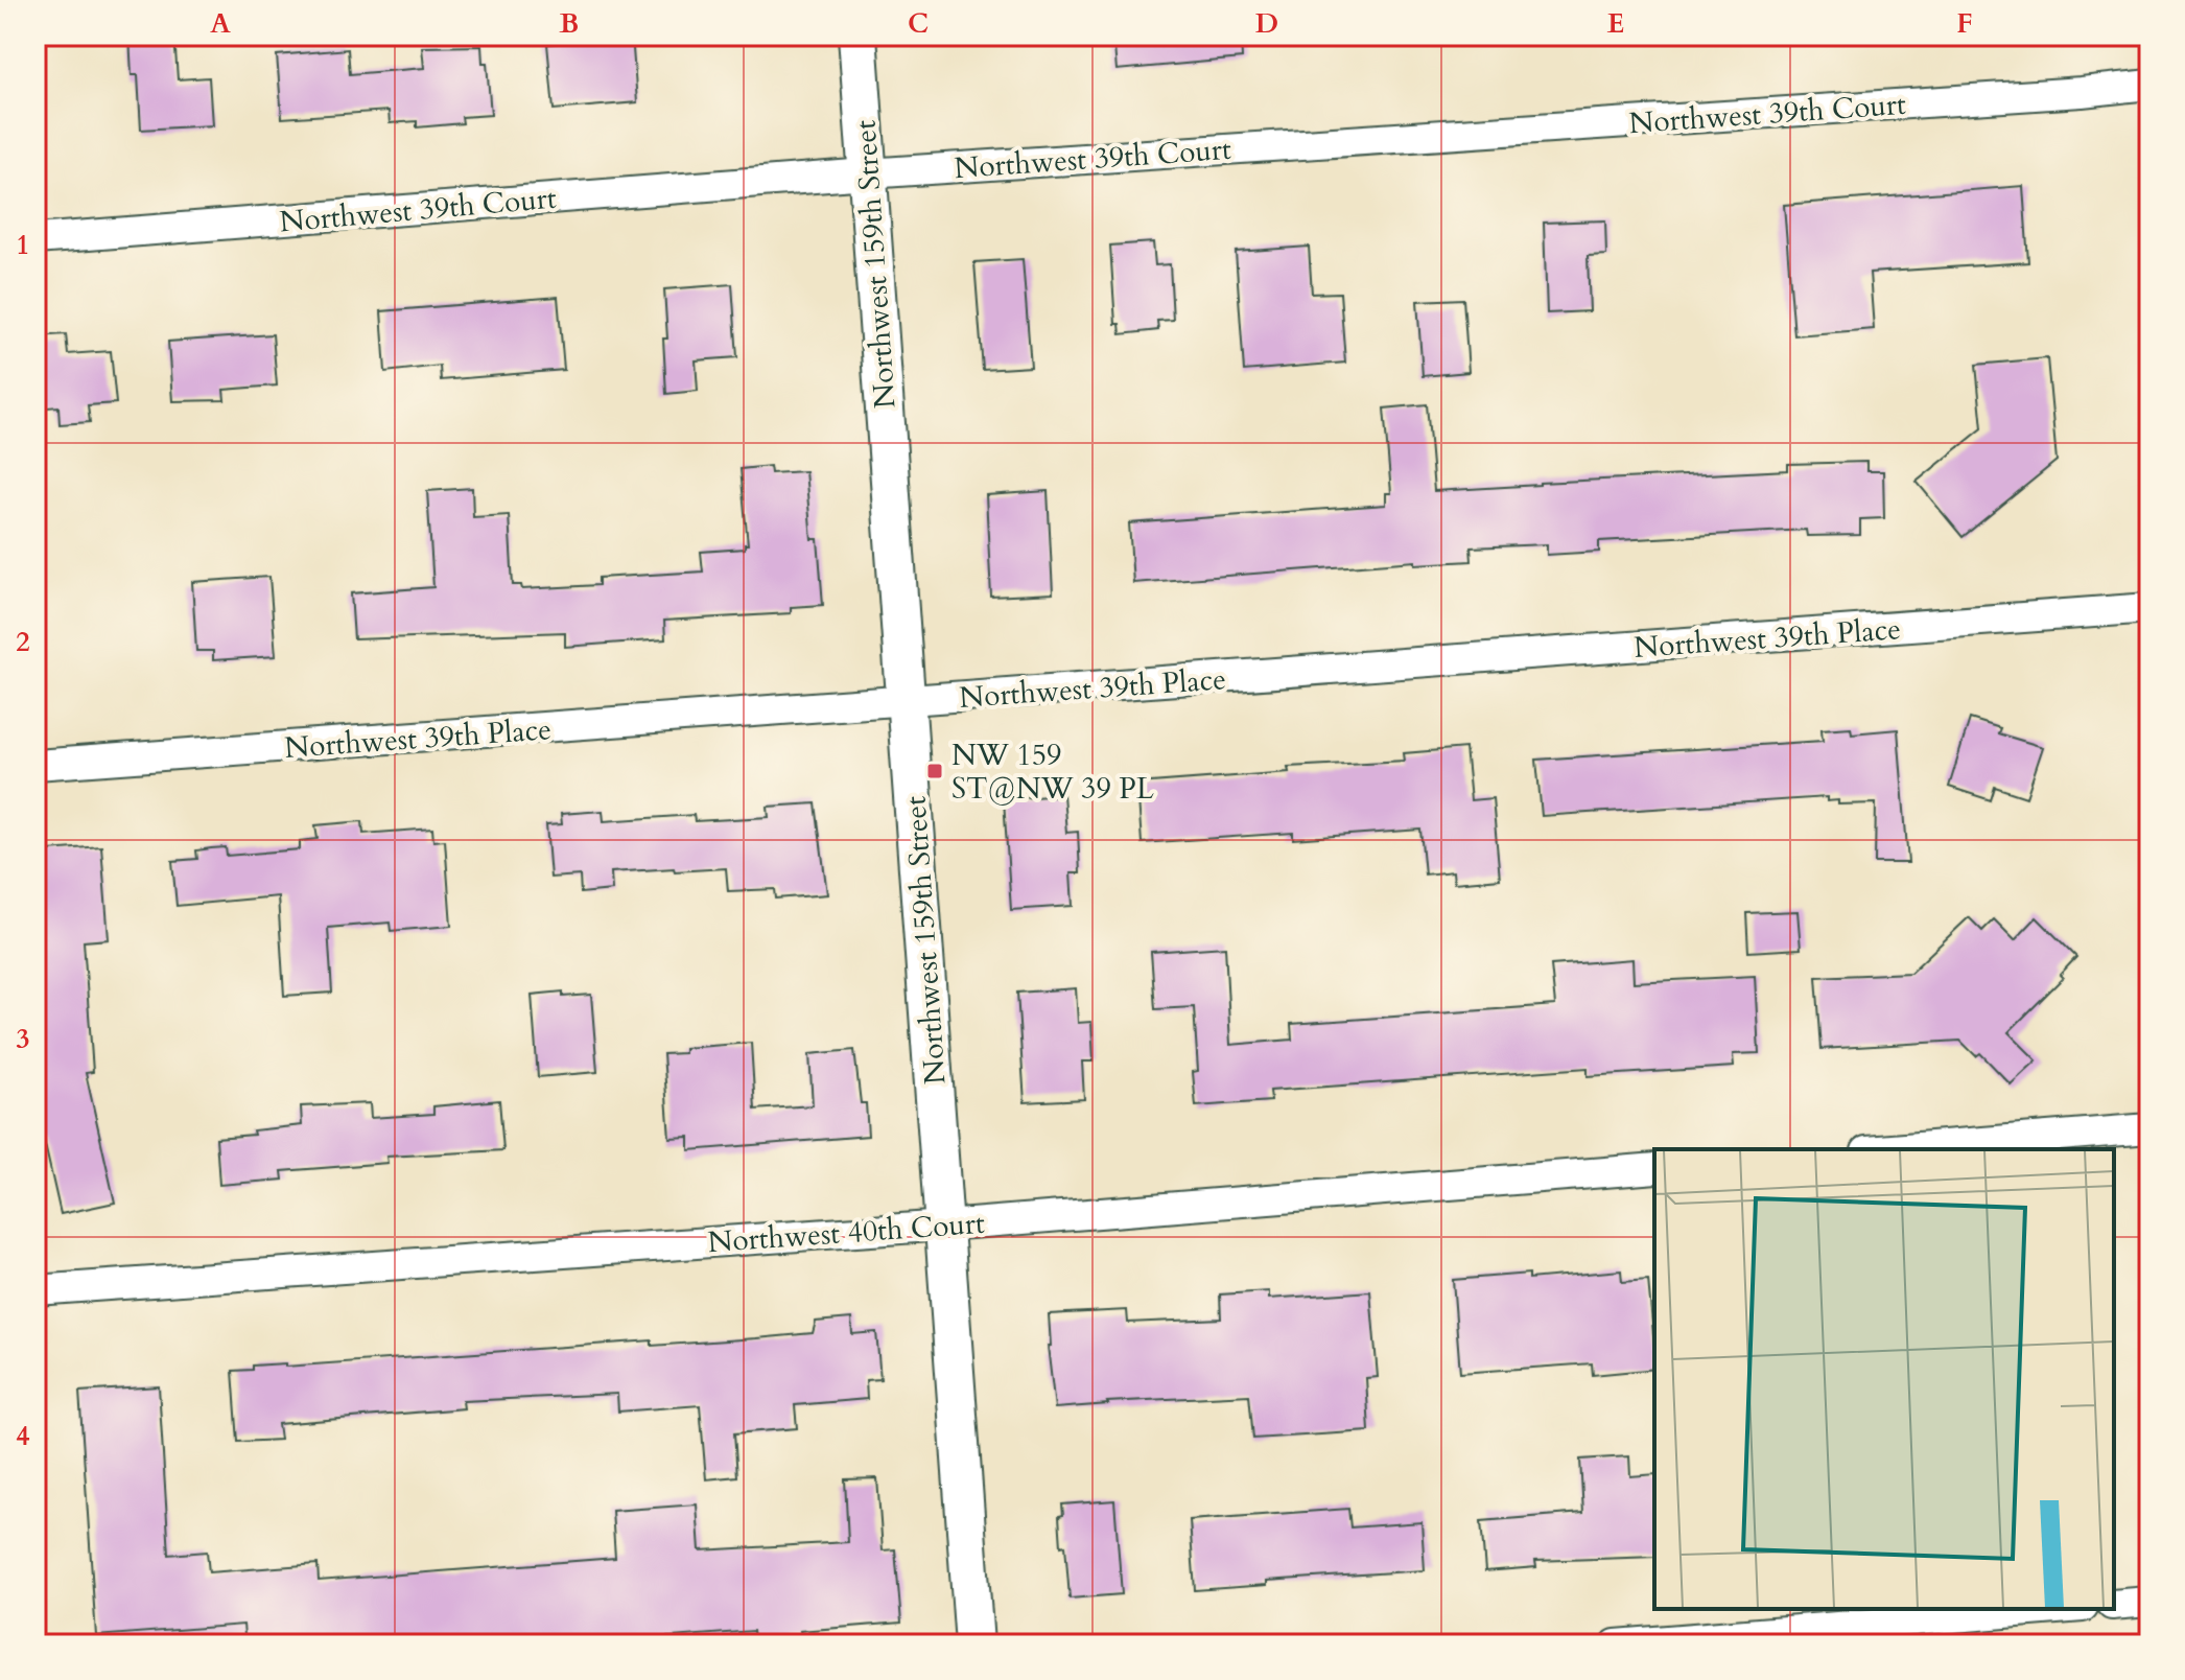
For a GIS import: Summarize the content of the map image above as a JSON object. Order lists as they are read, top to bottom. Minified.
{"streets":{"street":["Northwest 39th Court","Northwest 159th Street","Northwest 39th Place","Northwest 40th Court"]},"crossings":[["Northwest 39th Court","Northwest 159th Street"],["Northwest 159th Street","Northwest 39th Place"],["Northwest 159th Street","Northwest 40th Court"]],"places":{"transit":["NW 159 ST@NW 39 PL"]},"grid":{"columns":["A","B","C","D","E","F"],"rows":["1","2","3","4"]}}
